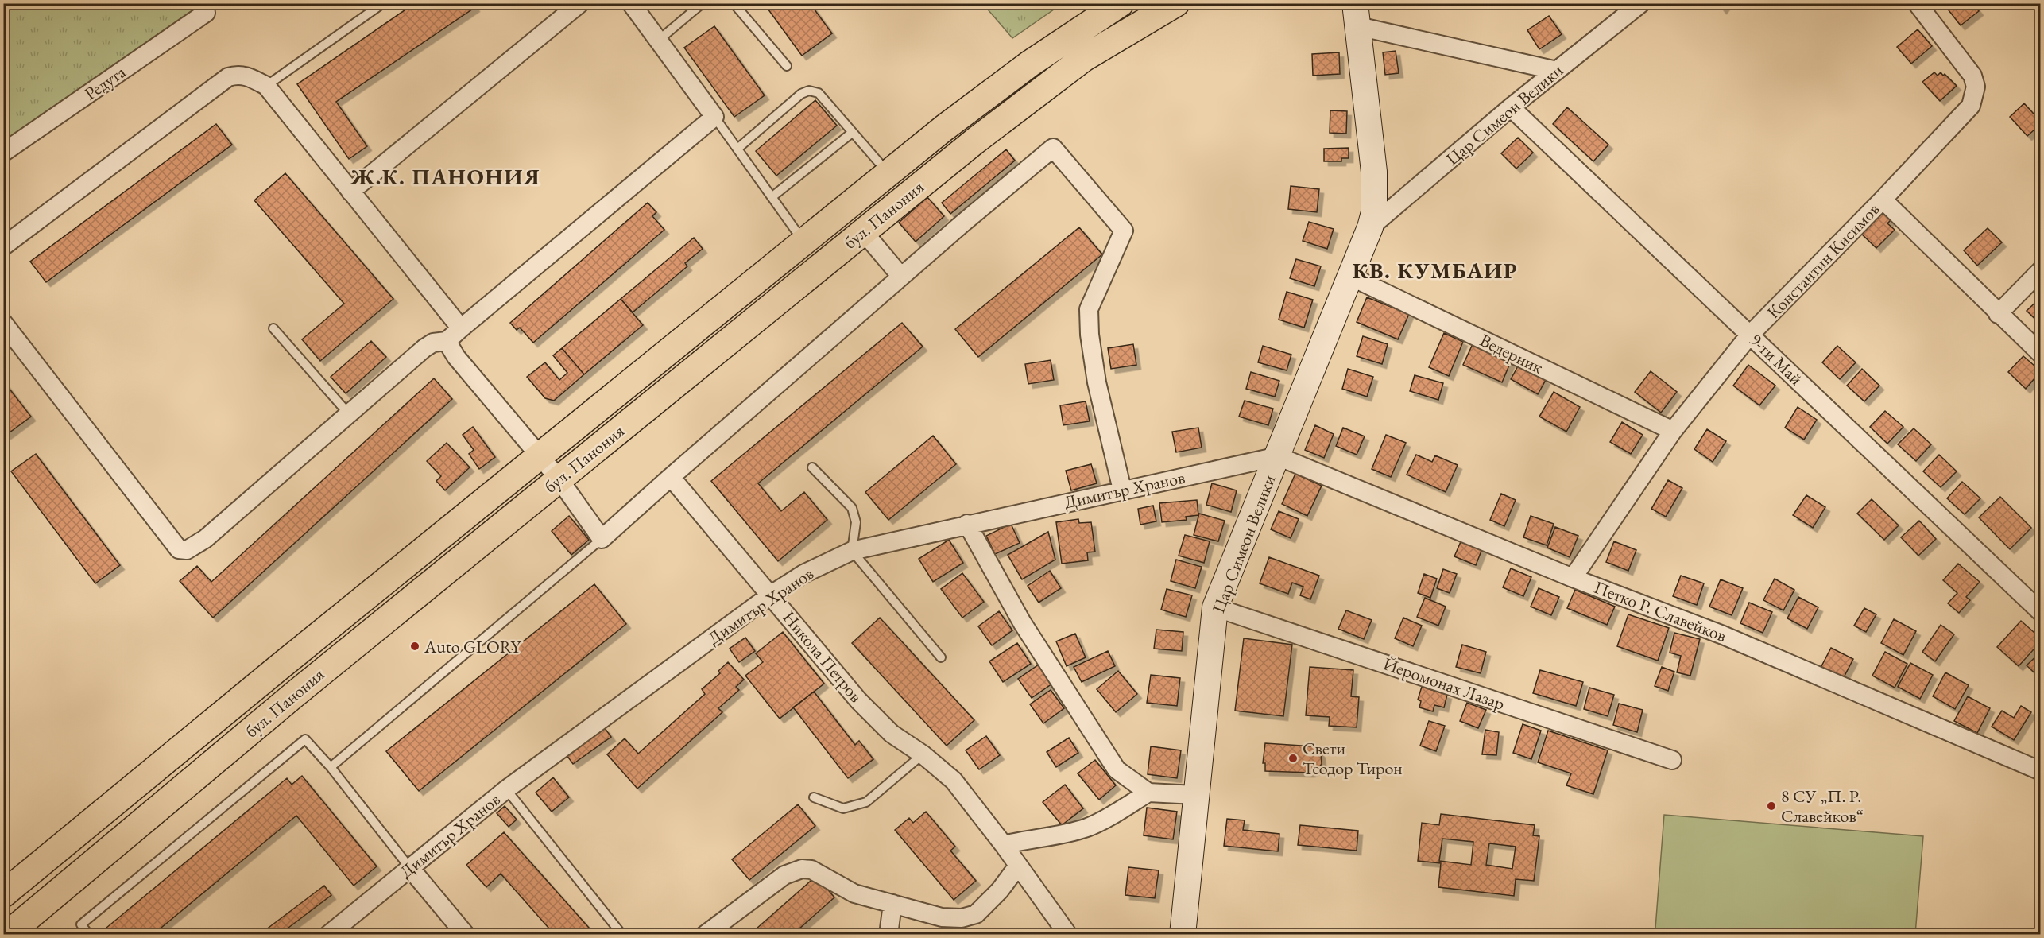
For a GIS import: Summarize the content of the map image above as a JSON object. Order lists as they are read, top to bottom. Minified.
{"streets":{"main road":["Цар Симеон Велики","бул. Панония"],"street":["Редута","Константин Кисимов","Ведерник","9-ти Май","Димитър Хранов","Петко Р. Славейков","Никола Петров","Йеромонах Лазар"]},"crossings":[["Цар Симеон Велики","Ведерник"],["Цар Симеон Велики","9-ти Май"],["Цар Симеон Велики","Димитър Хранов"],["Цар Симеон Велики","Петко Р. Славейков"],["Цар Симеон Велики","Йеромонах Лазар"],["Константин Кисимов","Ведерник"],["Константин Кисимов","9-ти Май"],["Константин Кисимов","Петко Р. Славейков"],["Димитър Хранов","Петко Р. Славейков"],["Димитър Хранов","Никола Петров"]],"districts":["Ж.К. ПАНОНИЯ","КВ. КУМБАИР"],"places":["Auto GLORY","Свети Теодор Тирон","8 СУ „П. Р. Славейков“"]}
